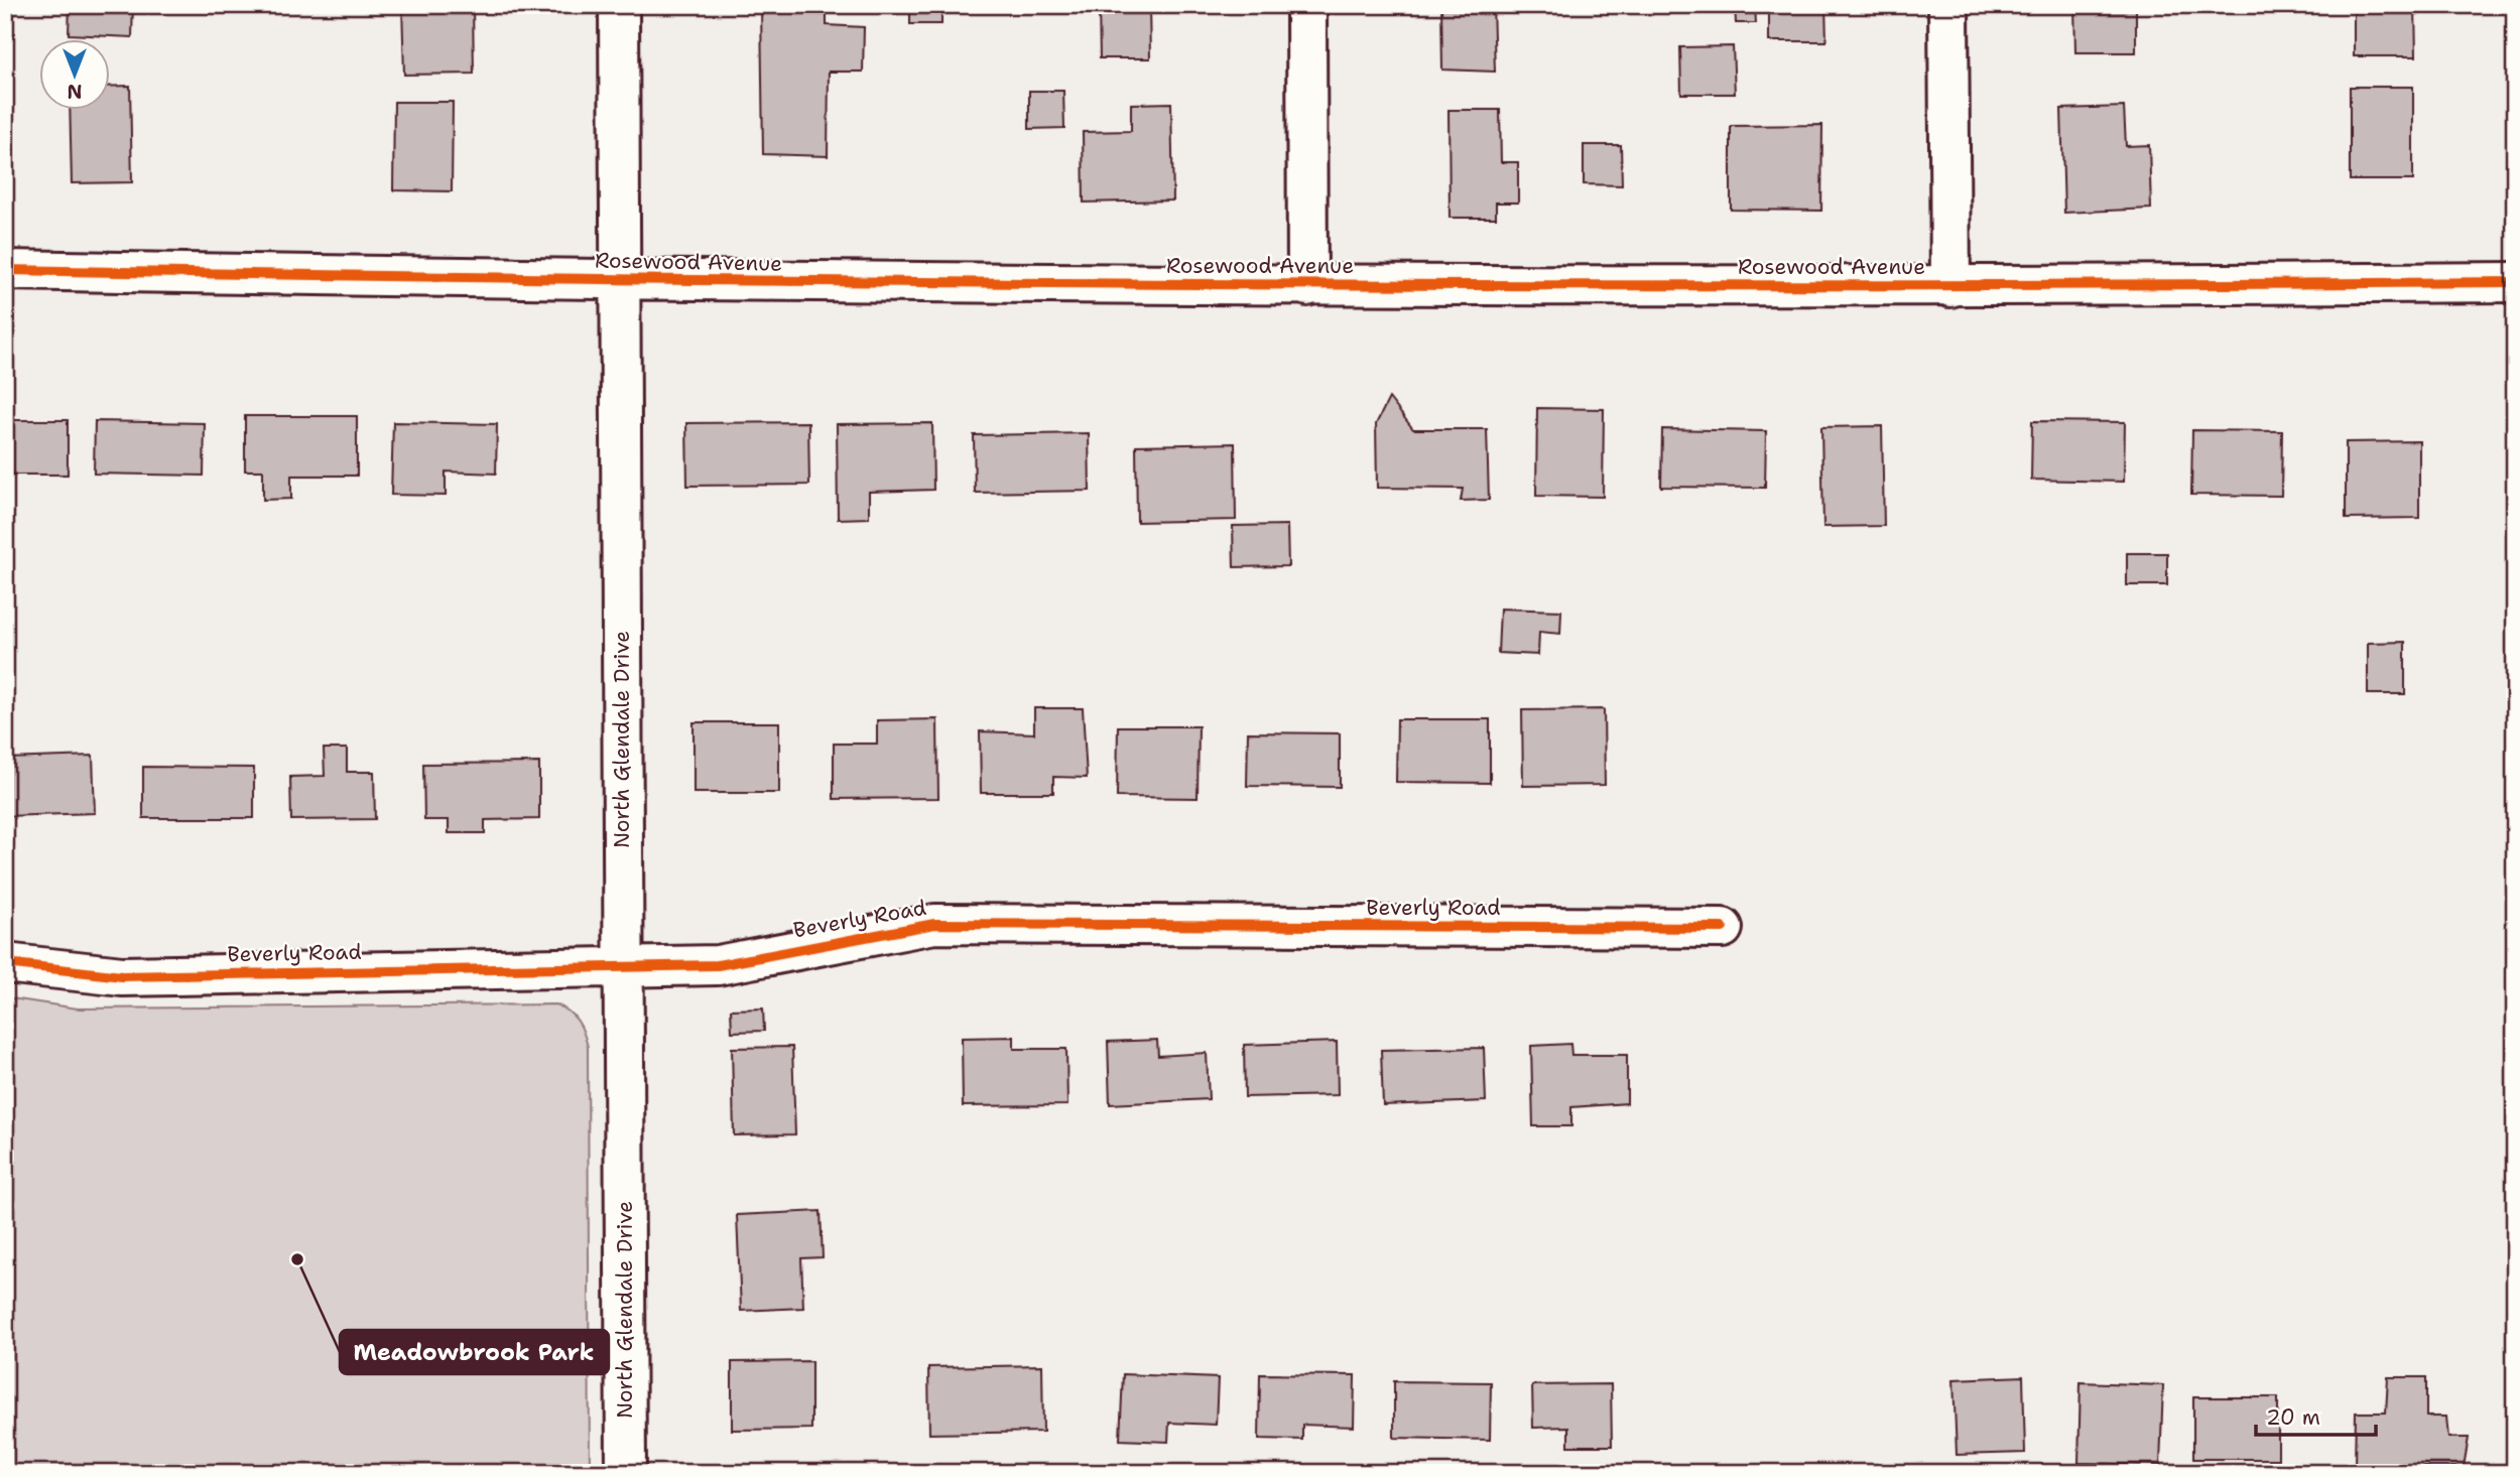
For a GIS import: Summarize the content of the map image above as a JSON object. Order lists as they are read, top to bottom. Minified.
{"streets":{"street":["Rosewood Avenue","North Glendale Drive","Beverly Road"]},"crossings":[["Rosewood Avenue","North Glendale Drive"],["North Glendale Drive","Beverly Road"]],"places":["Meadowbrook Park"],"scale_bar":"20 m","north":"bottom"}
